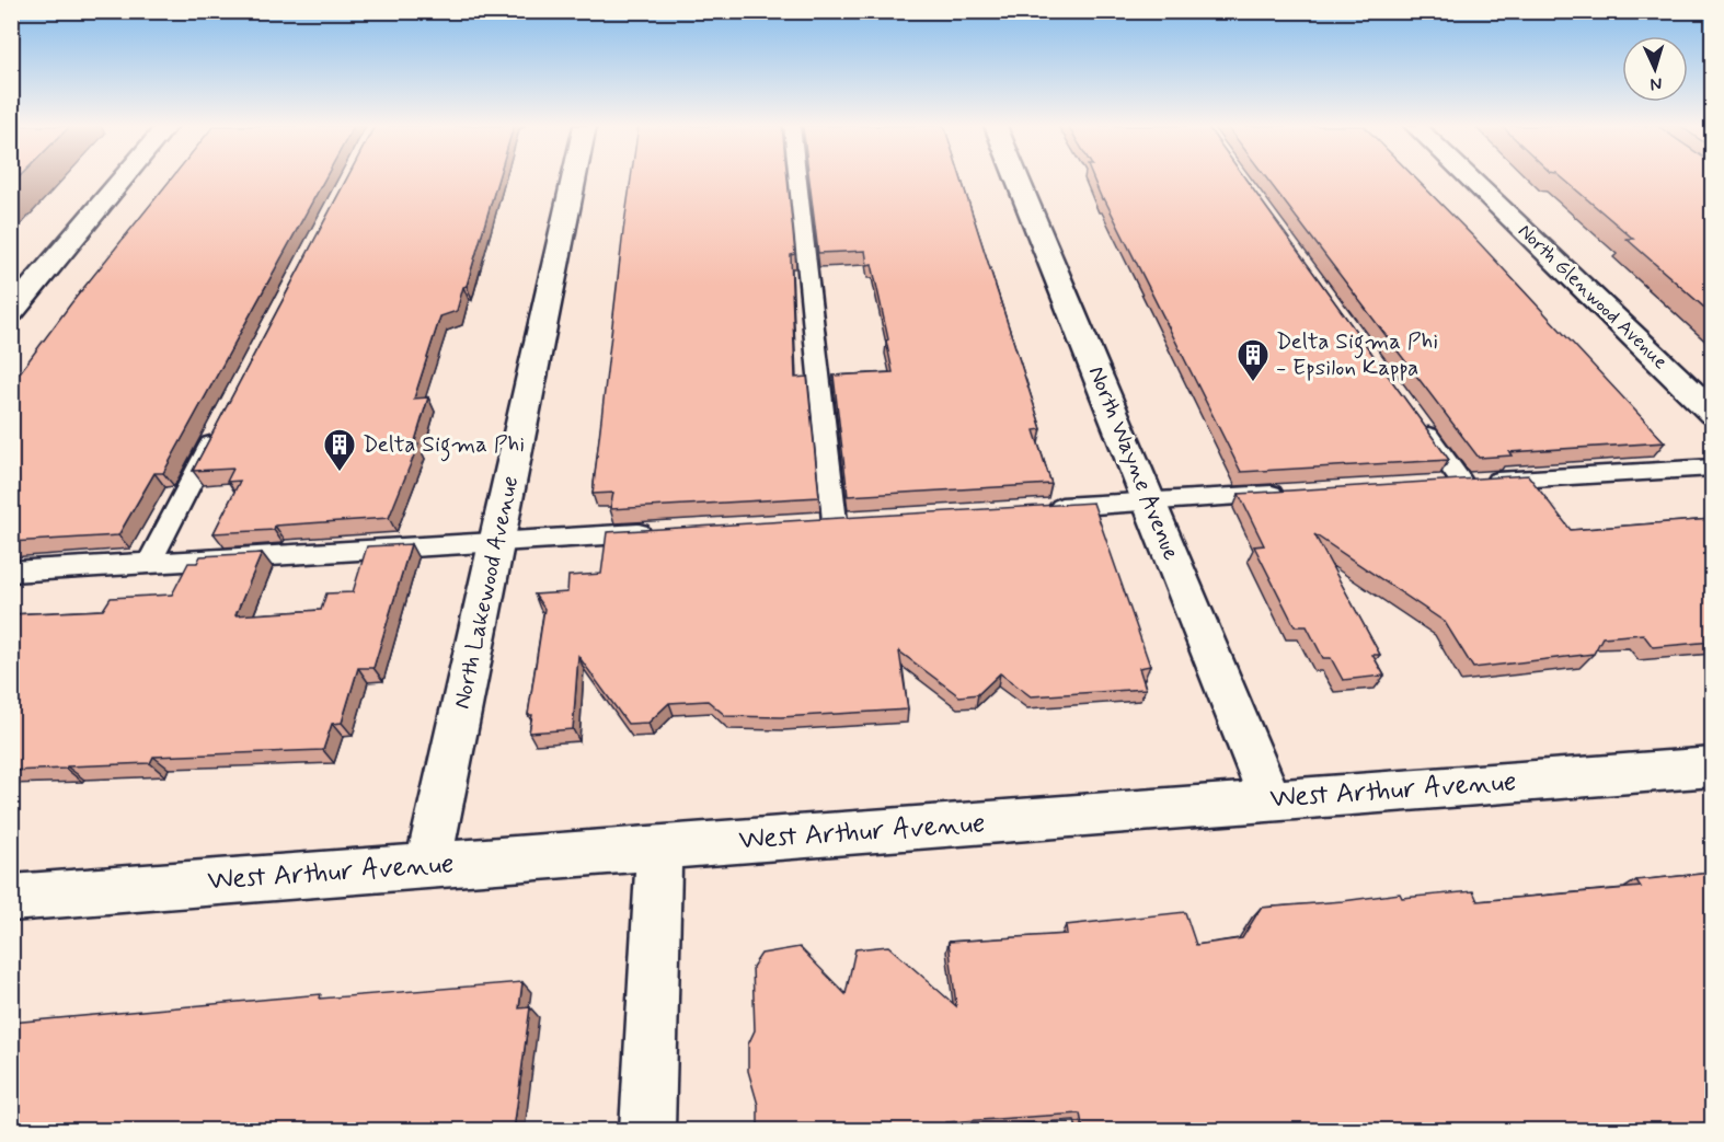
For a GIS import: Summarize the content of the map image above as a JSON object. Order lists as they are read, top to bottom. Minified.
{"streets":{"street":["North Glenwood Avenue","North Wayne Avenue","North Lakewood Avenue","West Arthur Avenue"]},"crossings":[["North Wayne Avenue","West Arthur Avenue"],["North Lakewood Avenue","West Arthur Avenue"]],"places":{"building":["Delta Sigma Phi - Epsilon Kappa","Delta Sigma Phi"]},"north":"bottom"}
